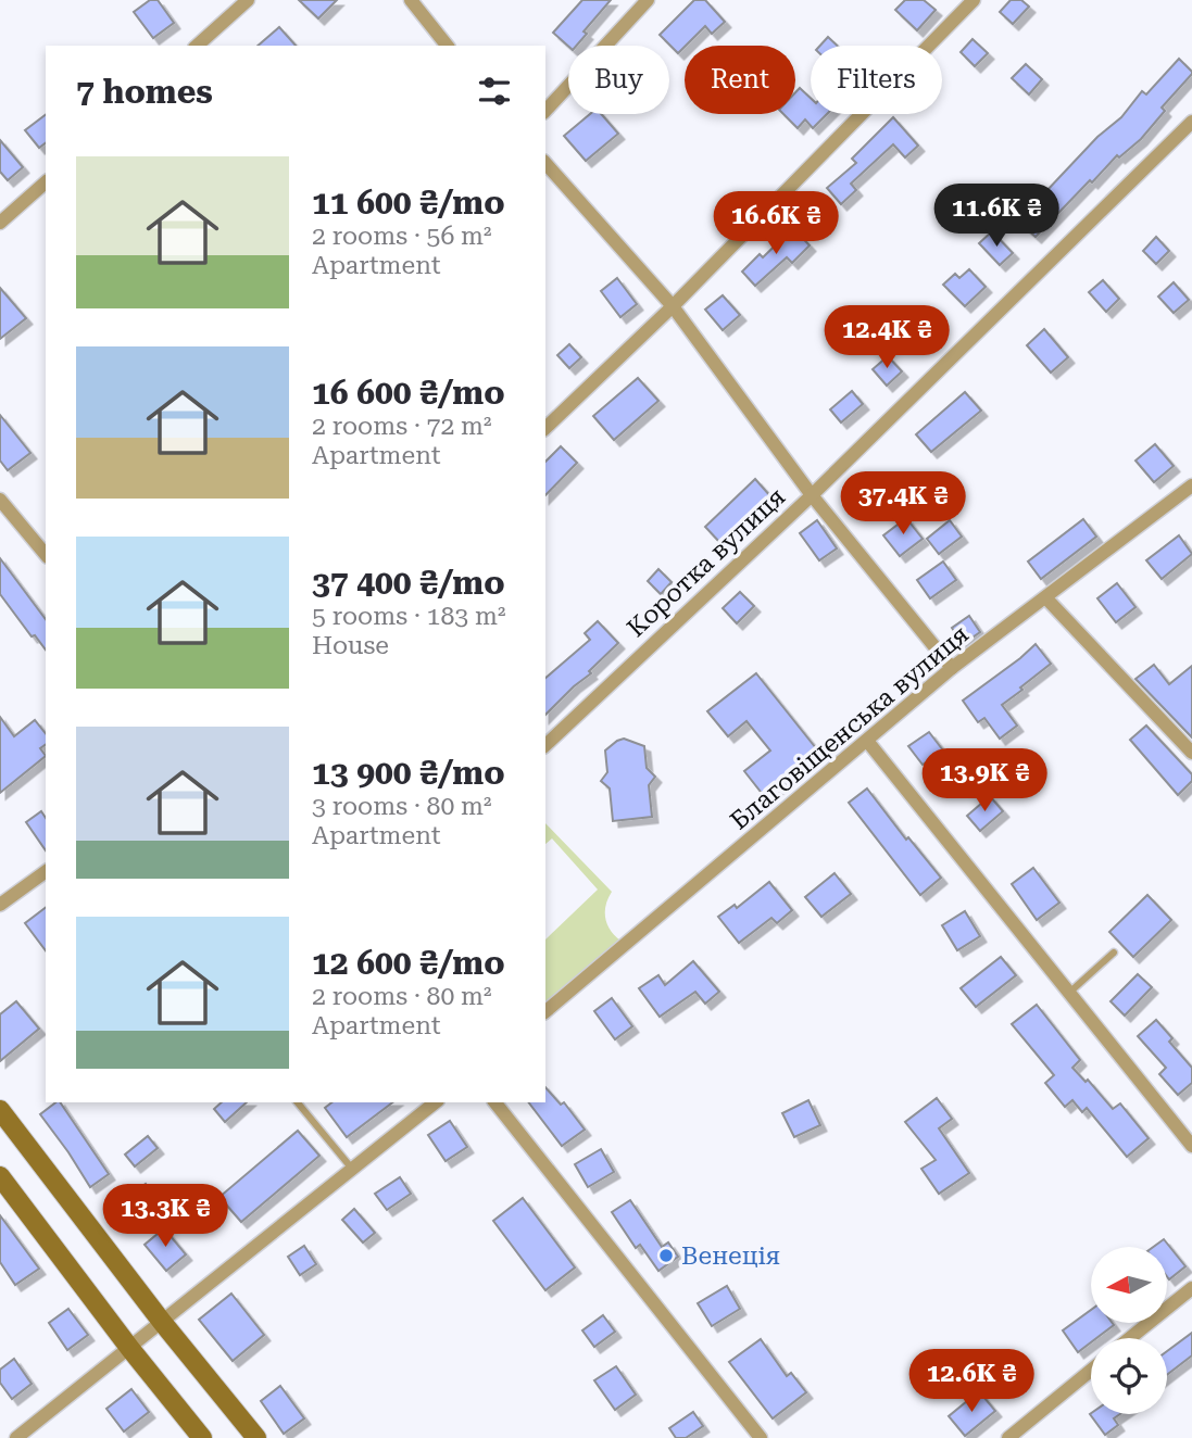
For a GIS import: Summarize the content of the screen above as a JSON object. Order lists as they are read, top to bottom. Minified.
{"streets":{"street":["Коротка вулиця","Благовіщенська вулиця"]},"places":["Венеція"],"north":"left","page":{"chip":["Buy","Rent","Filters"],"heading":"7 homes","list":[{"name":"11 600 ₴/mo","note":"2 rooms · 56 m² · Apartment"},{"name":"16 600 ₴/mo","note":"2 rooms · 72 m² · Apartment"},{"name":"37 400 ₴/mo","note":"5 rooms · 183 m² · House"},{"name":"13 900 ₴/mo","note":"3 rooms · 80 m² · Apartment"},{"name":"12 600 ₴/mo","note":"2 rooms · 80 m² · Apartment"}],"price":["11.6K ₴","16.6K ₴","12.4K ₴","37.4K ₴","13.9K ₴","13.3K ₴","12.6K ₴"]}}
